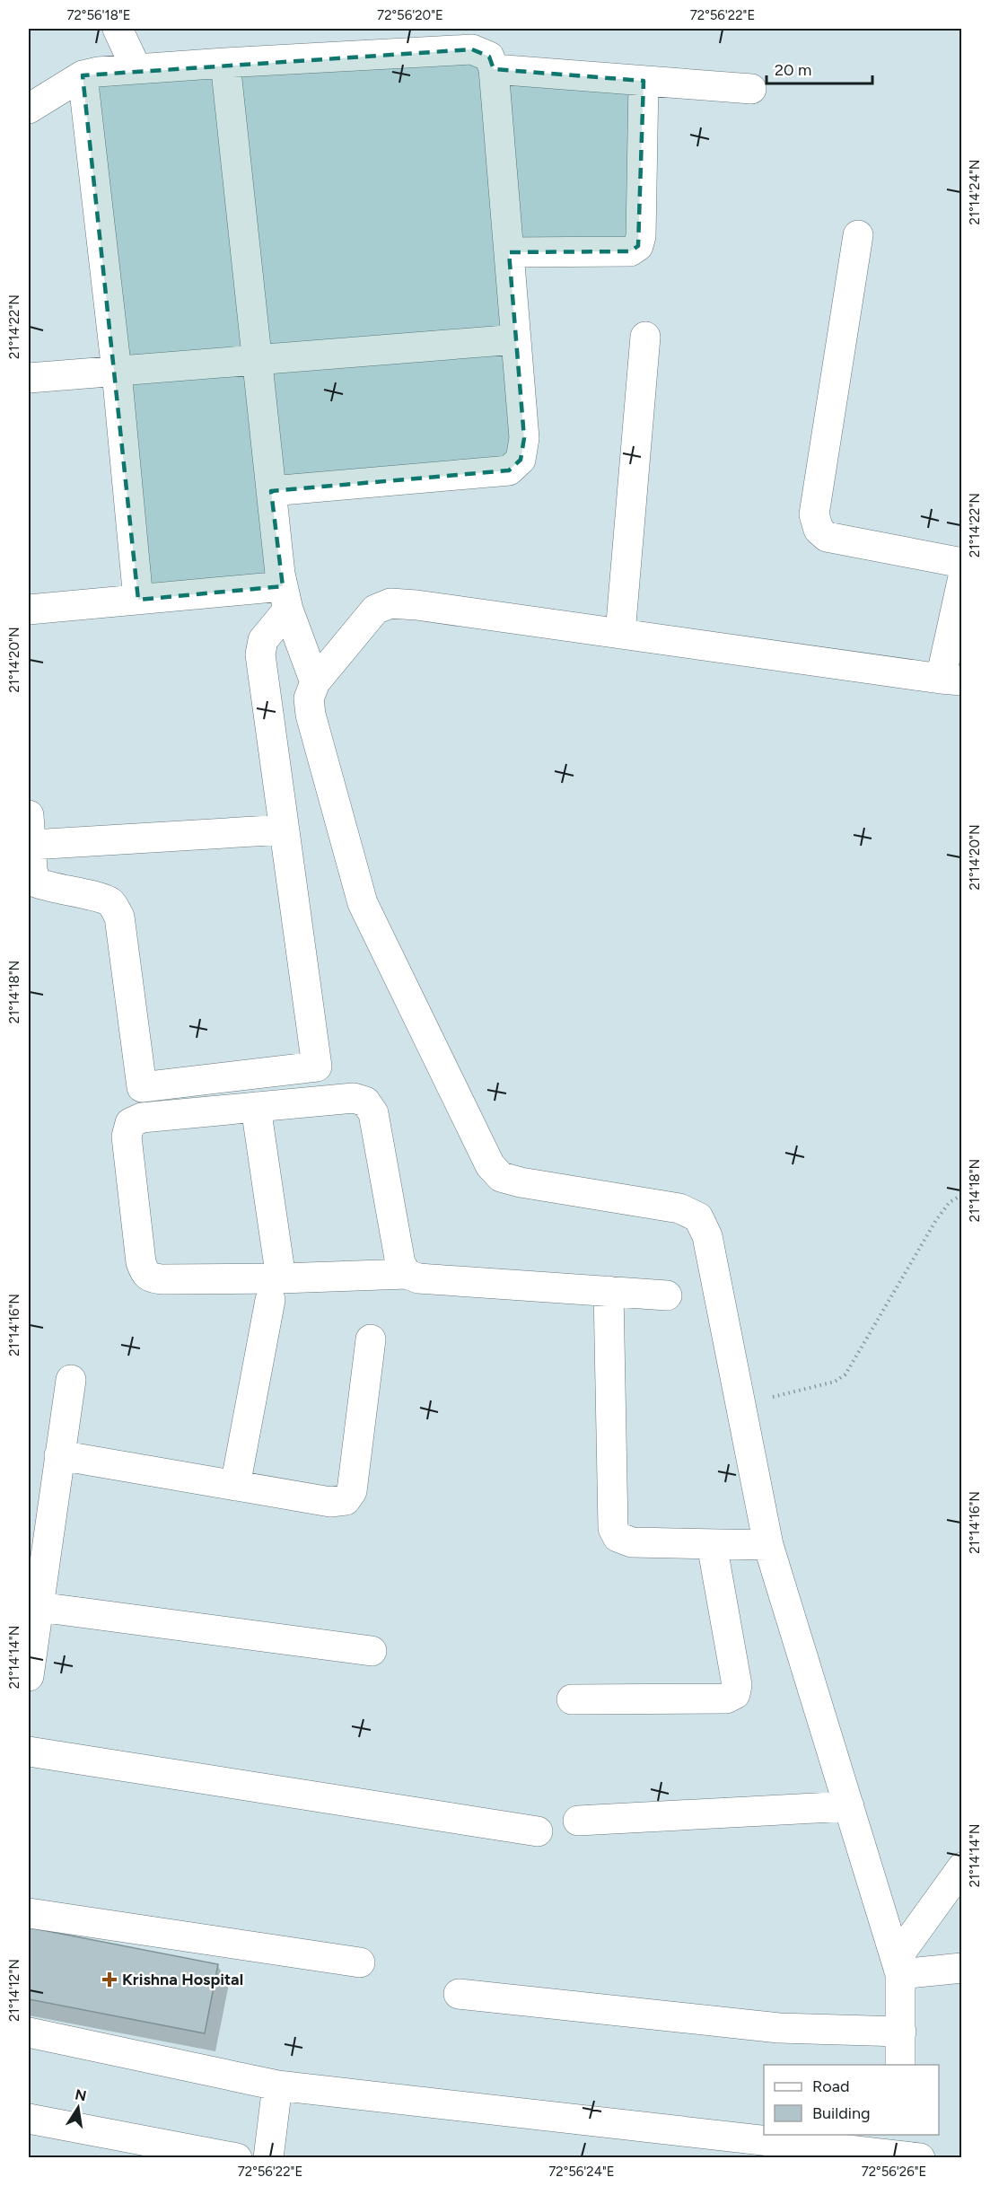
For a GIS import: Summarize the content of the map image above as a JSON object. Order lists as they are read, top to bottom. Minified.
{"places":{"health":["Krishna Hospital"]},"legend":["Road","Building"],"scale_bar":"20 m","north":"top","coordinates":["72°56'18\"E","72°56'20\"E","72°56'22\"E","21°14'24\"N","21°14'22\"N","21°14'20\"N","21°14'18\"N","21°14'16\"N","21°14'14\"N","21°14'12\"N","72°56'24\"E","72°56'26\"E"]}
